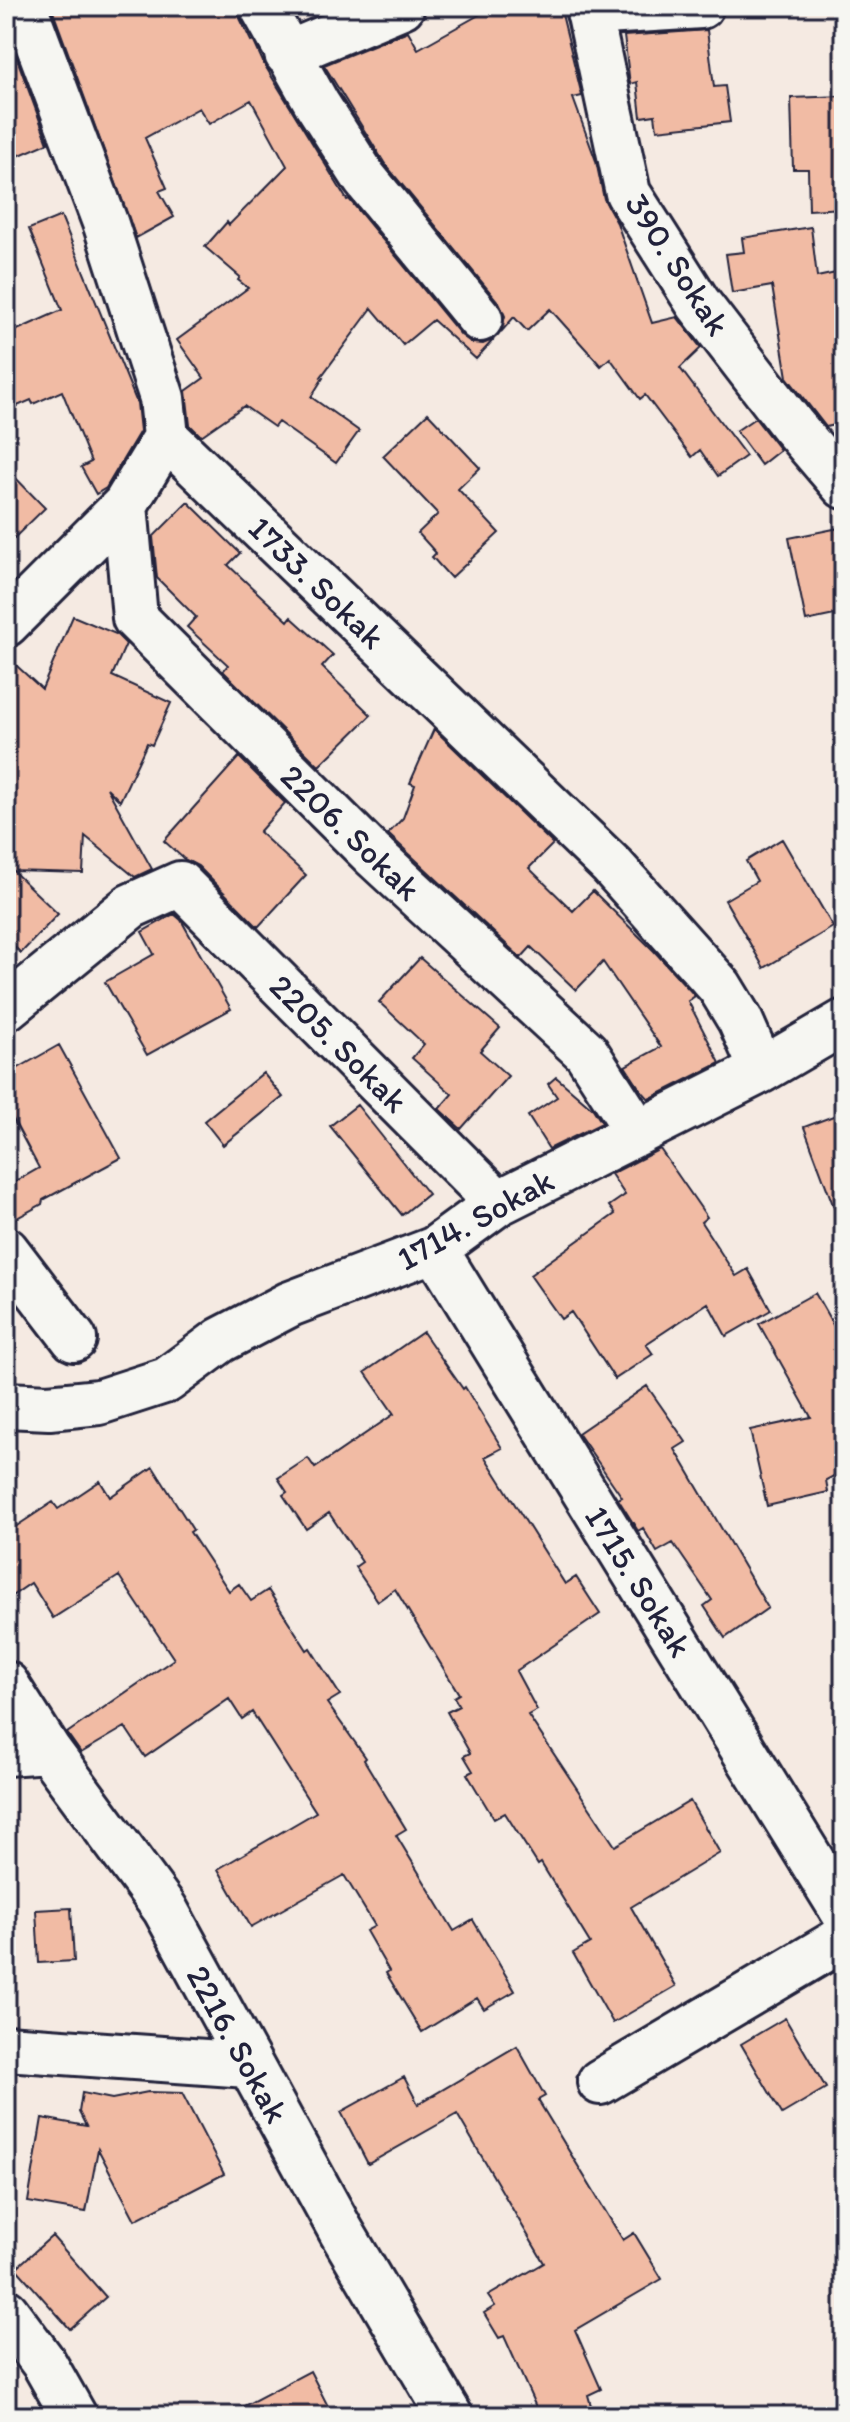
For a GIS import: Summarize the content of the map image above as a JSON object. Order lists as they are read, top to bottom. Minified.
{"streets":{"street":["390. Sokak","1733. Sokak","2206. Sokak","2205. Sokak","1714. Sokak","1715. Sokak","2216. Sokak"]},"crossings":[["1733. Sokak","1714. Sokak"],["2206. Sokak","1714. Sokak"],["2205. Sokak","1714. Sokak"],["1714. Sokak","1715. Sokak"]]}
